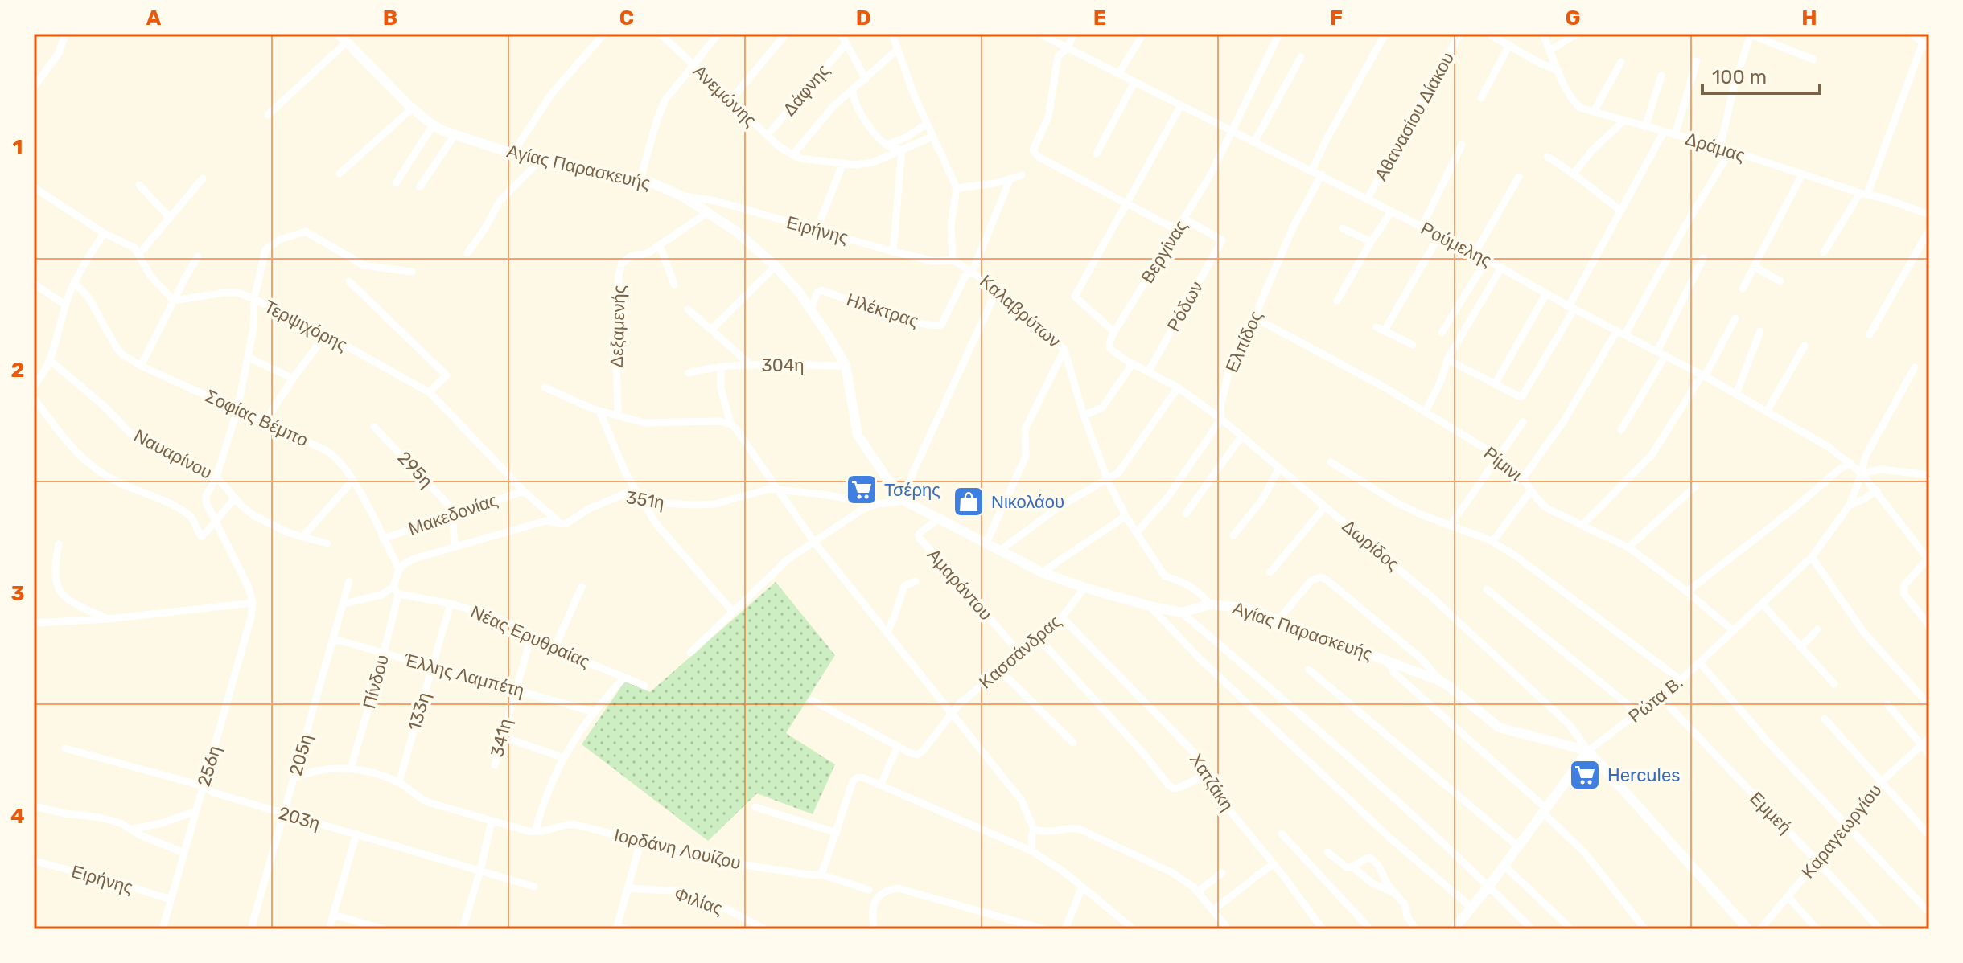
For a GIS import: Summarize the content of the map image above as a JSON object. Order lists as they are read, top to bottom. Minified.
{"streets":{"street":["Δάφνης","Ανεμώνης","Αθανασίου Δίακου","Δράμας","Αγίας Παρασκευής","Ειρήνης","Ρούμελης","Βεργίνας","Ρόδων","Ηλέκτρας","Καλαβρύτων","Τερψιχόρης","Δεξαμενής","Ελπίδος","304η","Σοφίας Βέμπο","Ναυαρίνου","Ρίμινι","295η","351η","Μακεδονίας","Δωρίδος","Αμαράντου","Νέας Ερυθραίας","Κασσάνδρας","Έλλης Λαμπέτη","Πίνδου","Ρώτα Β.","133η","341η","205η","256η","Χατζάκη","Εμμεή","203η","Καραγεωργίου","Ιορδάνη Λουίζου","Φιλίας"]},"crossings":[["Δάφνης","Ανεμώνης"],["Αθανασίου Δίακου","Ρούμελης"],["Αγίας Παρασκευής","Ειρήνης"],["Αγίας Παρασκευής","Ηλέκτρας"],["Αγίας Παρασκευής","Καλαβρύτων"],["Αγίας Παρασκευής","Δεξαμενής"],["Αγίας Παρασκευής","304η"],["Αγίας Παρασκευής","351η"],["Αγίας Παρασκευής","Δωρίδος"],["Αγίας Παρασκευής","Αμαράντου"],["Αγίας Παρασκευής","Κασσάνδρας"],["Αγίας Παρασκευής","Ρώτα Β."],["Ειρήνης","Καλαβρύτων"],["Ειρήνης","256η"],["Ρούμελης","Βεργίνας"],["Ρούμελης","Ελπίδος"],["Ρούμελης","Ρώτα Β."],["Βεργίνας","Ρόδων"],["Ρόδων","Δωρίδος"],["Ηλέκτρας","Καλαβρύτων"],["Καλαβρύτων","Ελπίδος"],["Τερψιχόρης","351η"],["Τερψιχόρης","Μακεδονίας"],["Ελπίδος","Ρίμινι"],["Ελπίδος","Δωρίδος"],["Σοφίας Βέμπο","351η"],["Σοφίας Βέμπο","Μακεδονίας"],["Ρίμινι","Ρώτα Β."],["295η","Μακεδονίας"],["Δωρίδος","Ρώτα Β."],["Αμαράντου","Κασσάνδρας"],["Νέας Ερυθραίας","Πίνδου"],["Νέας Ερυθραίας","133η"],["Νέας Ερυθραίας","341η"],["Κασσάνδρας","Χατζάκη"],["Έλλης Λαμπέτη","Πίνδου"],["Έλλης Λαμπέτη","133η"],["Έλλης Λαμπέτη","341η"],["Έλλης Λαμπέτη","205η"],["Ρώτα Β.","Εμμεή"],["205η","203η"],["256η","203η"],["Εμμεή","Καραγεωργίου"]],"places":{"supermarket":["Τσέρης","Hercules"],"shop":["Νικολάου"]},"scale_bar":"100 m","grid":{"columns":["A","B","C","D","E","F","G","H"],"rows":["1","2","3","4"]}}
